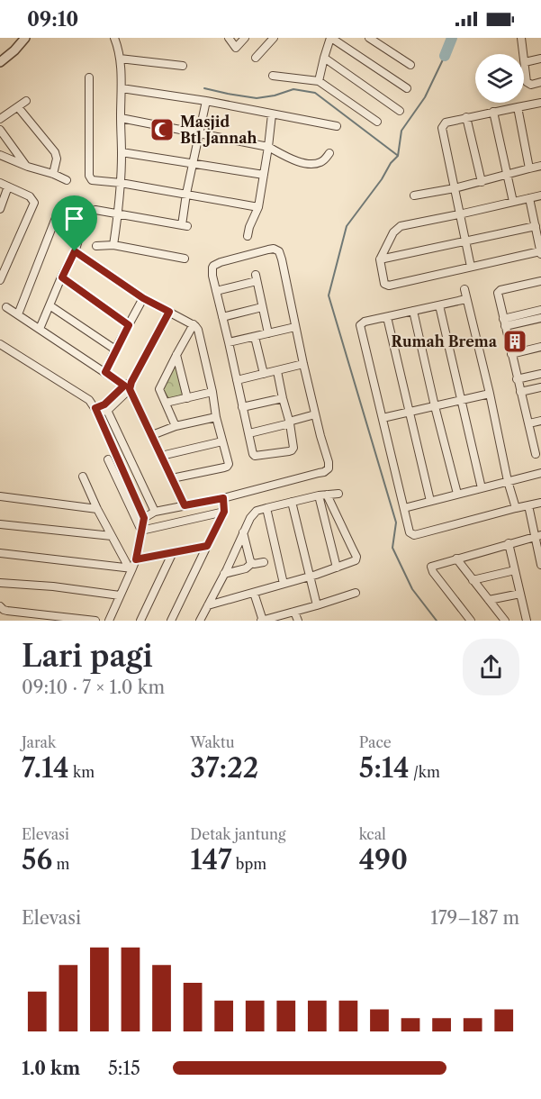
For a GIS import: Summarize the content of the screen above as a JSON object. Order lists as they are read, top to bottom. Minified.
{"places":{"mosque":["Masjid Btl Jannah"],"building":["Rumah Brema"]},"page":{"status":"09:10","heading":["Lari pagi","09:10 · 7 × 1.0 km"],"stats":[["Jarak","7.14 km"],["Waktu","37:22"],["Pace","5:14 /km"],["Elevasi","56 m"],["Detak jantung","147 bpm"],["kcal","490"]],"chart":["Elevasi","179–187 m"],"list":[{"name":"1.0 km","note":"5:15"}]}}
